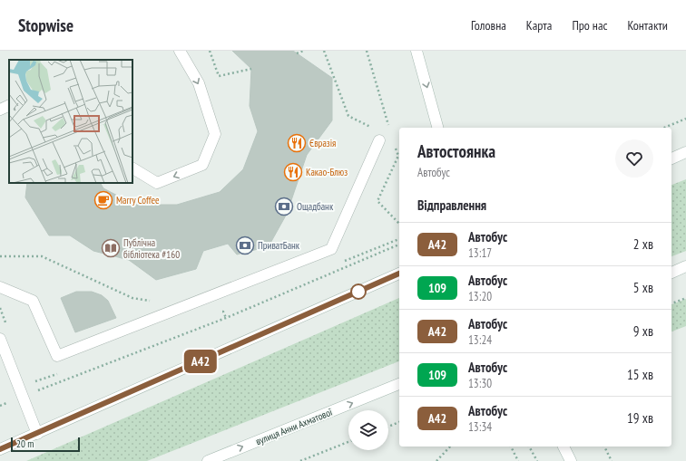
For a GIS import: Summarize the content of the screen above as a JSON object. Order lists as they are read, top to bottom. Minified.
{"streets":{"main road":["вулиця Анни Ахматової"]},"places":{"restaurant":["Євразія","Какао-Блюз"],"cafe":["Marry Coffee"],"bank":["Ощадбанк","ПриватБанк"],"library":["Публічна бібліотека #160"]},"lines":["bus line А42"],"scale_bar":"20 m","page":{"header":"Stopwise","nav":["Головна","Карта","Про нас","Контакти"],"on_map":"А42","heading":[["Автостоянка","Автобус"],"Відправлення"],"list":[{"mark":"А42","name":"Автобус","note":"13:17","value":"2 хв"},{"mark":"109","name":"Автобус","note":"13:20","value":"5 хв"},{"mark":"А42","name":"Автобус","note":"13:24","value":"9 хв"},{"mark":"109","name":"Автобус","note":"13:30","value":"15 хв"},{"mark":"А42","name":"Автобус","note":"13:34","value":"19 хв"}],"scale":"20 m"}}
